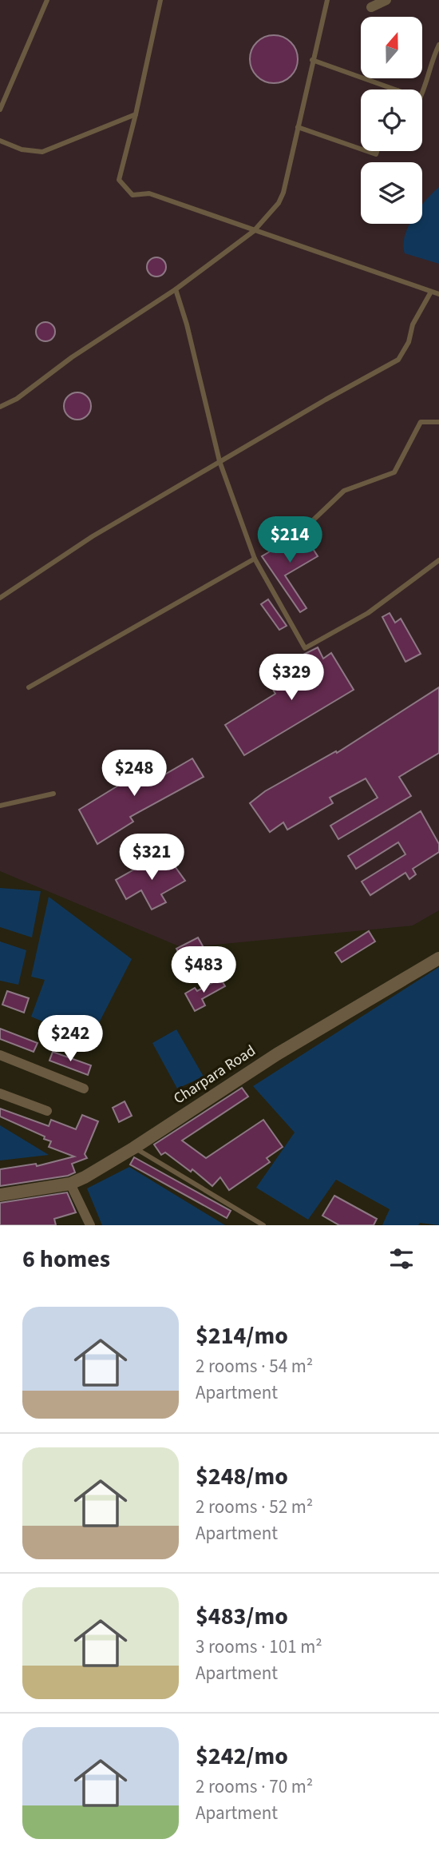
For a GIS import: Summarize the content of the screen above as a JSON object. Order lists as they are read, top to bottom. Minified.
{"streets":{"street":["Charpara Road"]},"north":"top","page":{"price":["$214","$329","$248","$321","$483","$242"],"heading":"6 homes","list":[{"name":"$214/mo","note":"2 rooms · 54 m² · Apartment"},{"name":"$248/mo","note":"2 rooms · 52 m² · Apartment"},{"name":"$483/mo","note":"3 rooms · 101 m² · Apartment"},{"name":"$242/mo","note":"2 rooms · 70 m² · Apartment"}]}}
